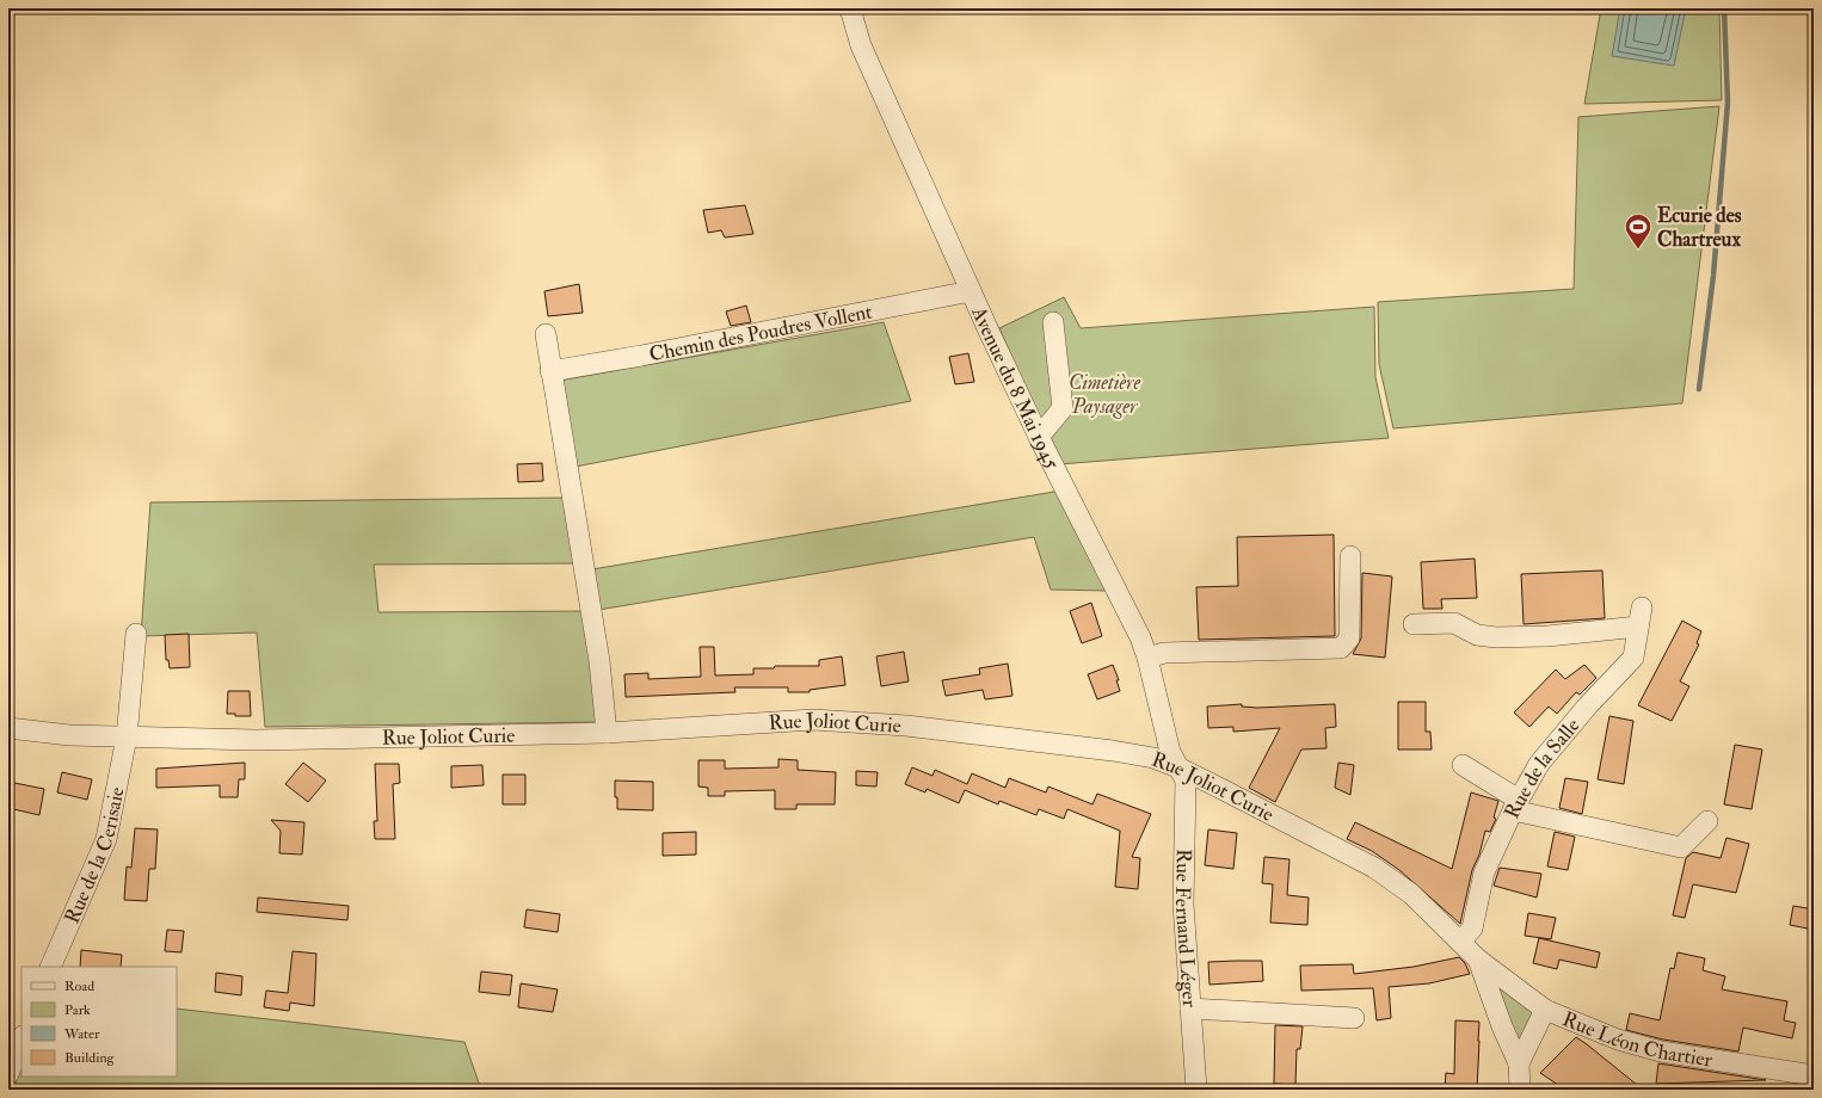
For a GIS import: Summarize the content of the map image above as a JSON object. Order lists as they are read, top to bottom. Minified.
{"streets":{"street":["Chemin des Poudres Vollent","Avenue du 8 Mai 1945","Rue Joliot Curie","Rue de la Salle","Rue de la Cerisaie","Rue Fernand Léger","Rue Léon Chartier"]},"crossings":[["Chemin des Poudres Vollent","Avenue du 8 Mai 1945"],["Avenue du 8 Mai 1945","Rue Joliot Curie"],["Avenue du 8 Mai 1945","Rue Fernand Léger"],["Rue Joliot Curie","Rue de la Salle"],["Rue Joliot Curie","Rue de la Cerisaie"],["Rue Joliot Curie","Rue Fernand Léger"],["Rue Joliot Curie","Rue Léon Chartier"]],"parks":["Cimetière Paysager"],"places":{"sports":["Ecurie des Chartreux"]},"legend":["Road","Park","Water","Building"]}
